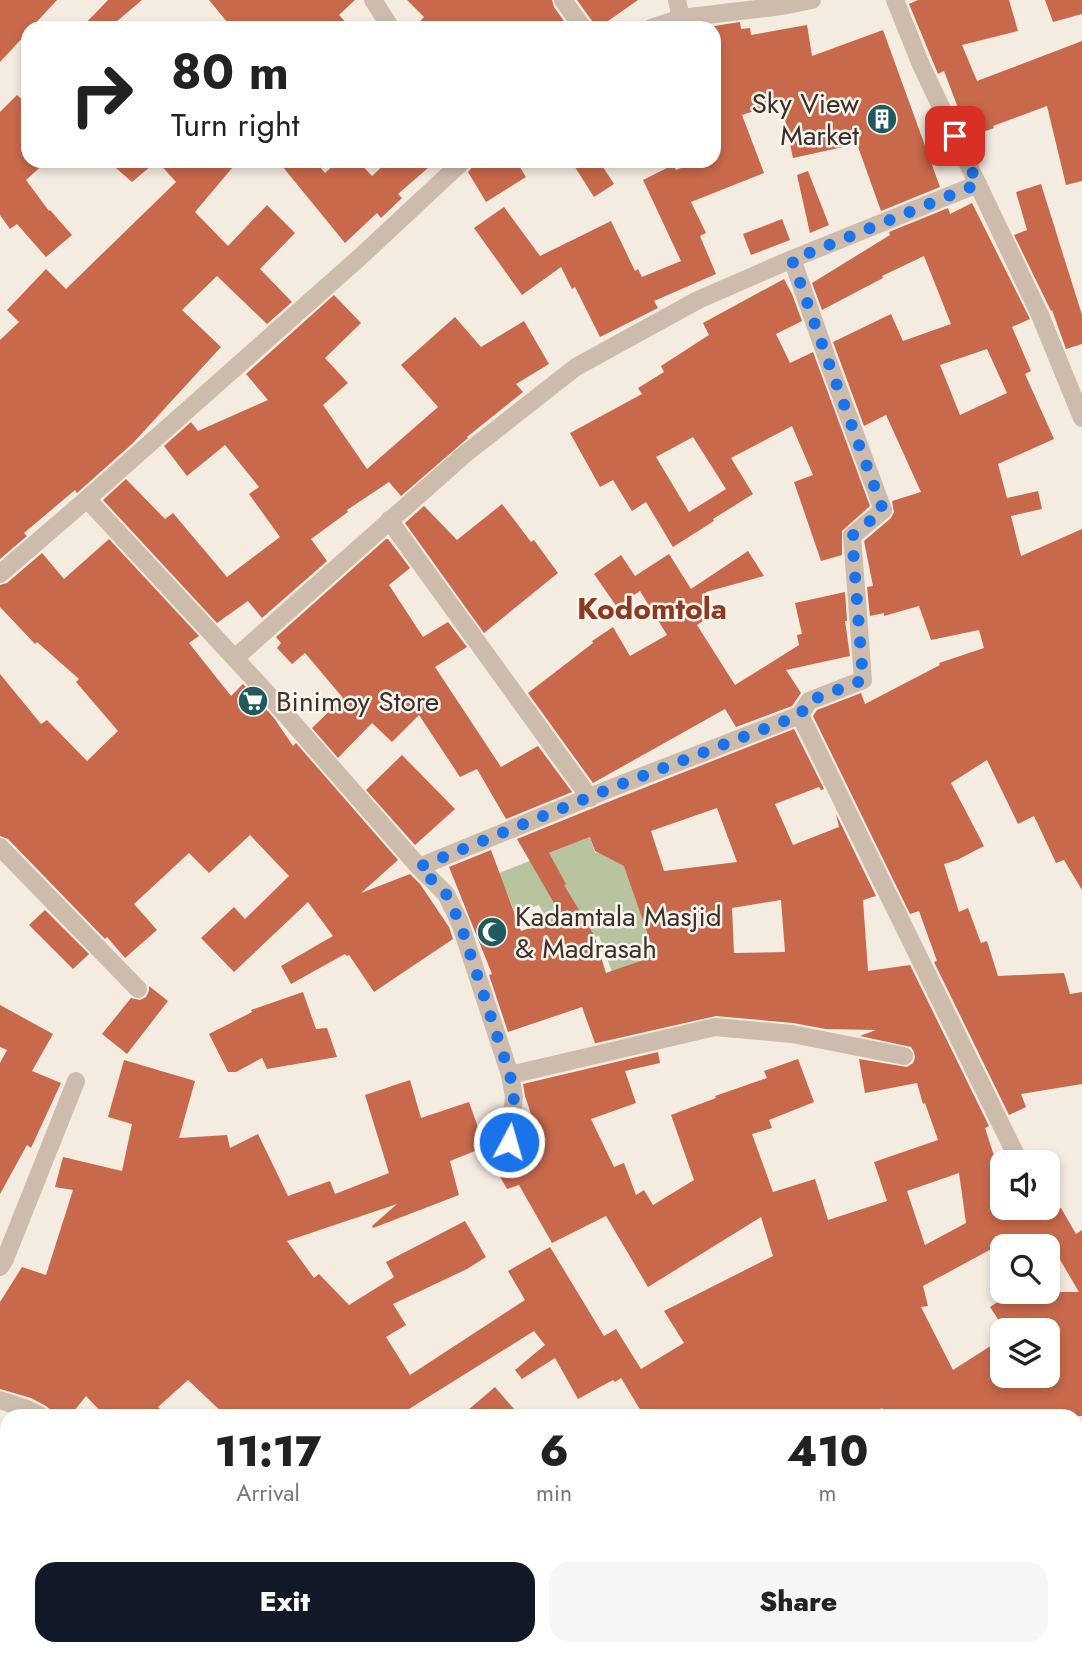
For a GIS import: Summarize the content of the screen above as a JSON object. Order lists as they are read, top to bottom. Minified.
{"districts":["Kodomtola"],"places":{"building":["Sky View Market"],"supermarket":["Binimoy Store"],"mosque":["Kadamtala Masjid & Madrasah"]},"page":{"turn":["80 m","Turn right"],"eta":["11:17","Arrival","6","min","410","m"],"buttons":["Exit","Share"]}}
